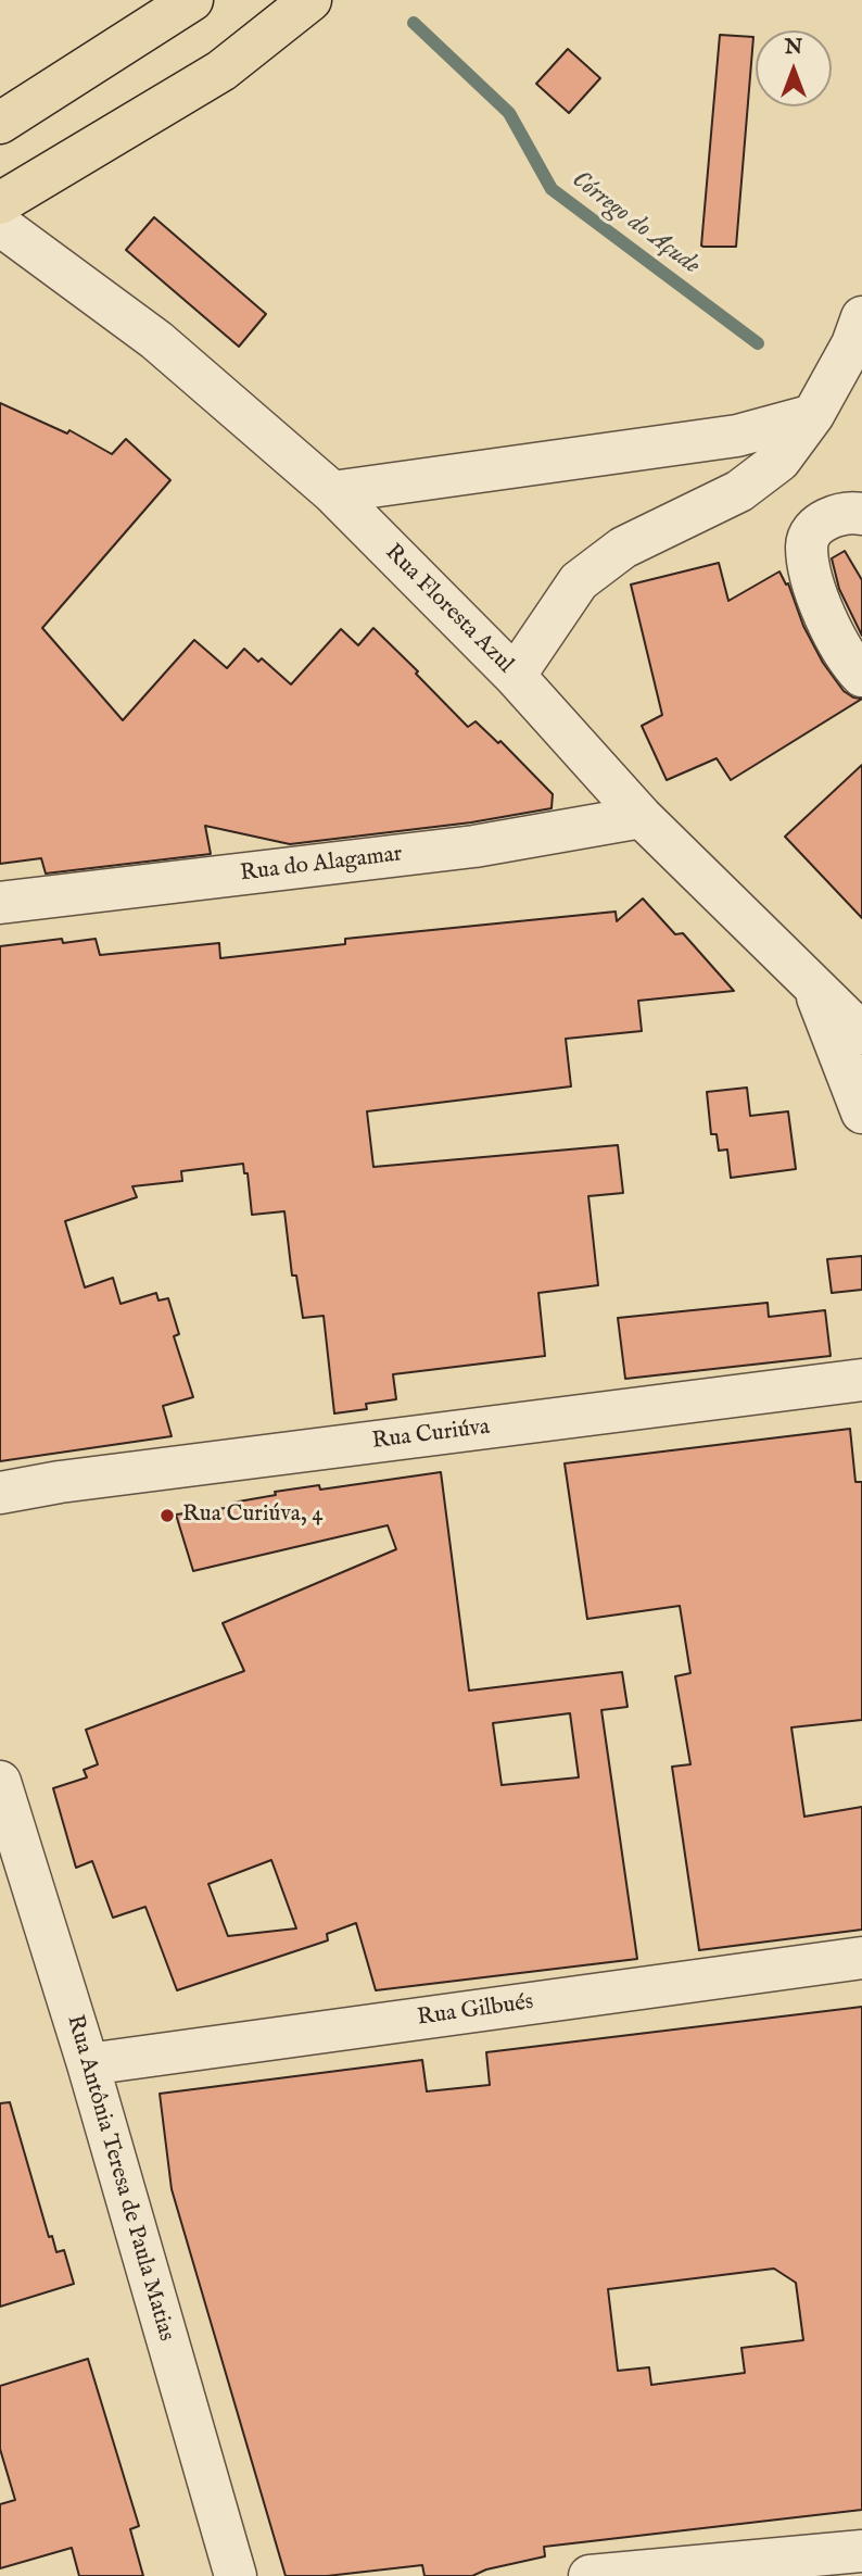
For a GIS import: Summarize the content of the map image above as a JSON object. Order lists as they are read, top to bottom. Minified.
{"streets":{"street":["Rua Floresta Azul","Rua do Alagamar","Rua Curiúva","Rua Gilbués","Rua Antônia Teresa de Paula Matias"]},"crossings":[["Rua Floresta Azul","Rua do Alagamar"],["Rua Gilbués","Rua Antônia Teresa de Paula Matias"]],"water":["Córrego do Açude"],"places":["Rua Curiúva, 4"],"north":"top"}
